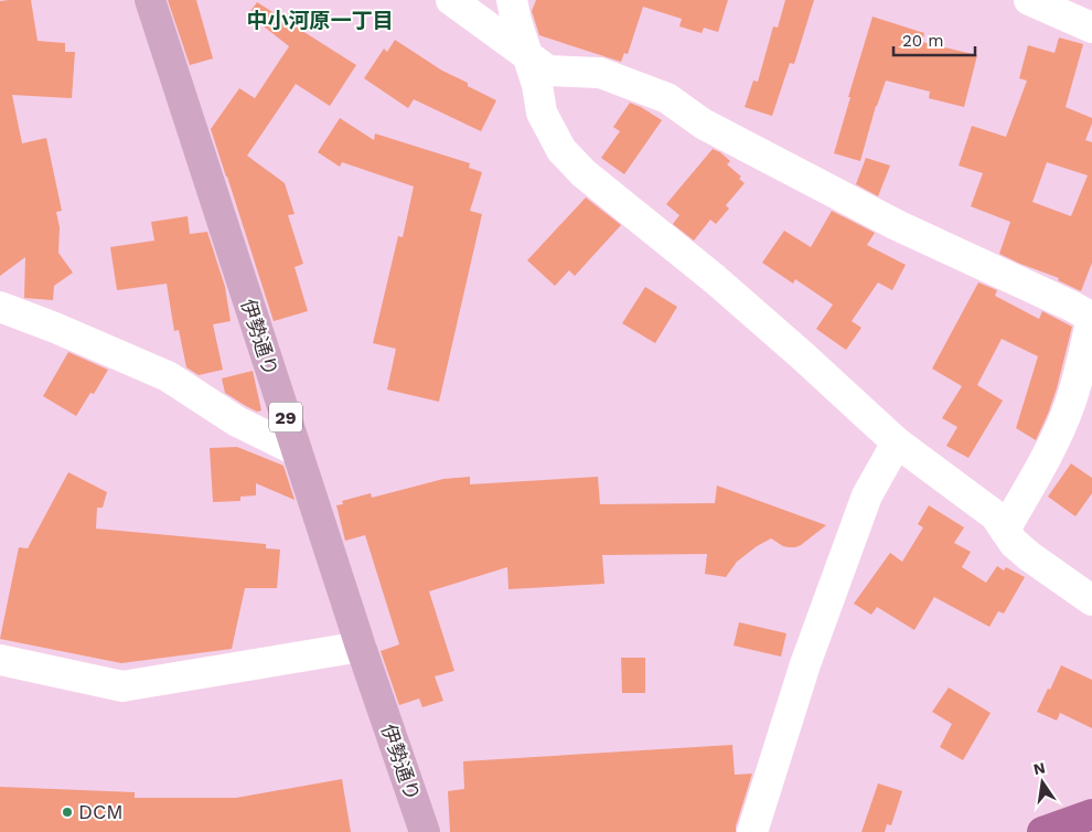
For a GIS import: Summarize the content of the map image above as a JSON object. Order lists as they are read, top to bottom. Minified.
{"streets":{"main road":["伊勢通り","29"]},"districts":["中小河原一丁目"],"places":["DCM"],"scale_bar":"20 m","north":"top"}
